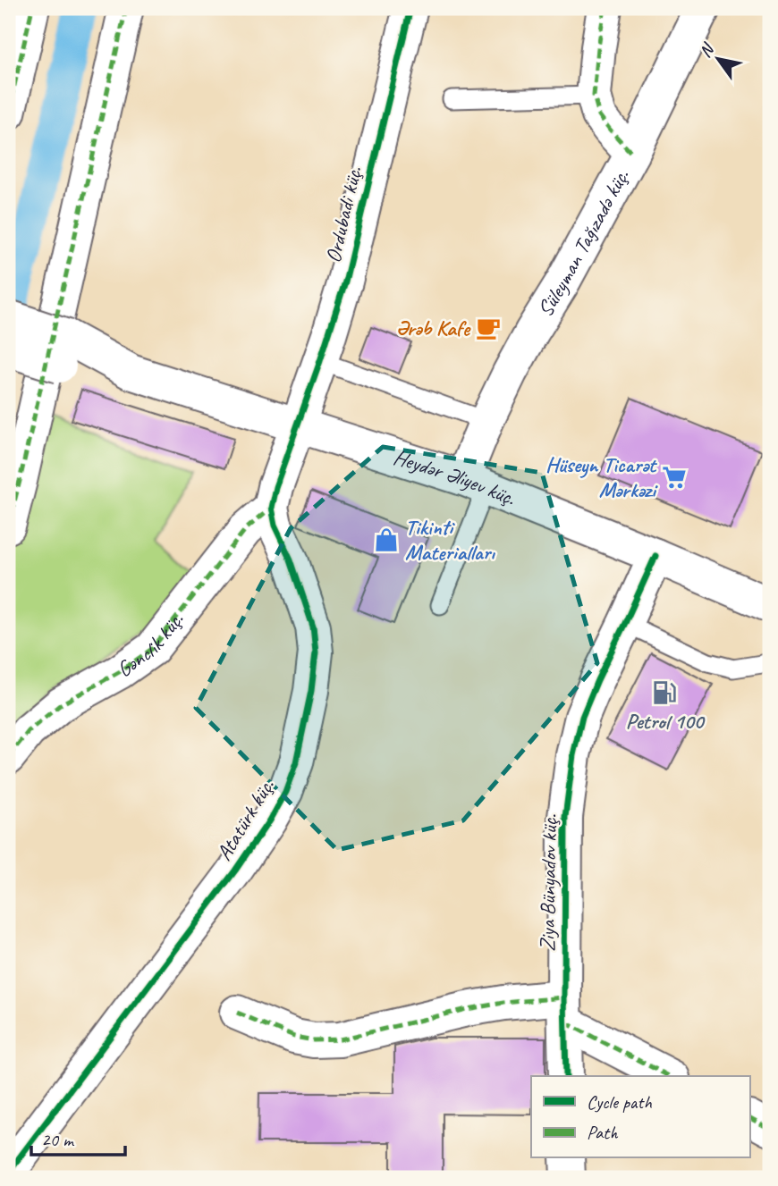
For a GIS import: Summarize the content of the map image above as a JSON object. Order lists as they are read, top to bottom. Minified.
{"streets":{"street":["Ordubadi küç.","Süleyman Tağızadə küç.","Heydər Əliyev küç.","Gənclik küç.","Atatürk küç.","Ziya Bünyadov küç."]},"crossings":[["Ordubadi küç.","Heydər Əliyev küç."],["Süleyman Tağızadə küç.","Heydər Əliyev küç."],["Heydər Əliyev küç.","Ziya Bünyadov küç."],["Gənclik küç.","Atatürk küç."]],"places":{"cafe":["Ərəb Kafe"],"supermarket":["Hüseyn Ticarət Mərkəzi"],"shop":["Tikinti Materialları"],"fuel station":["Petrol 100"]},"legend":["Cycle path","Path"],"scale_bar":"20 m","north":"top left"}
